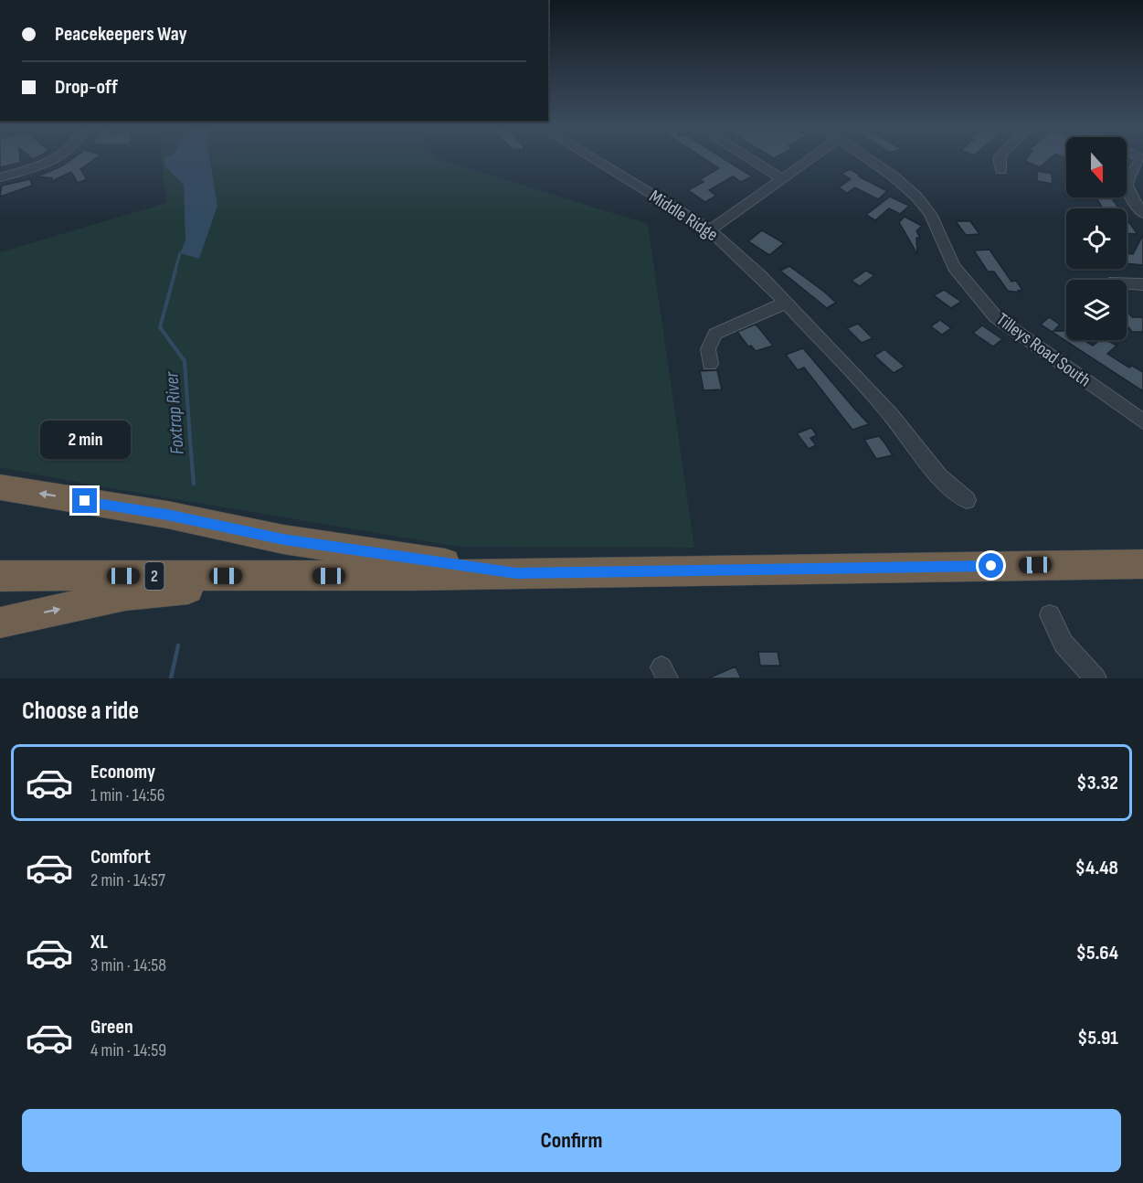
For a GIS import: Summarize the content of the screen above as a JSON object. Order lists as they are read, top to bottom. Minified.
{"streets":{"highway":["2"],"street":["Middle Ridge","Tilleys Road South"]},"water":["Foxtrap River"],"north":"bottom","page":{"banner":["Peacekeepers Way","Drop-off"],"bubble":"2 min","heading":"Choose a ride","list":[{"name":"Economy","note":"1 min · 14:56","value":"$3.32"},{"name":"Comfort","note":"2 min · 14:57","value":"$4.48"},{"name":"XL","note":"3 min · 14:58","value":"$5.64"},{"name":"Green","note":"4 min · 14:59","value":"$5.91"}],"buttons":"Confirm"}}
